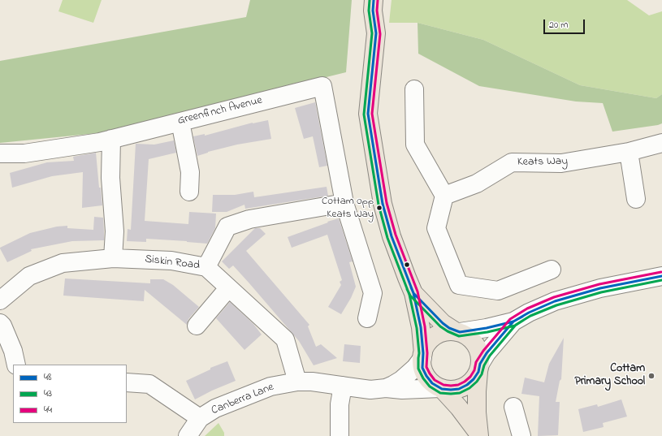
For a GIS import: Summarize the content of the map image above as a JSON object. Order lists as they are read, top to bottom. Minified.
{"streets":{"street":["Greenfinch Avenue","Keats Way","Siskin Road","Canberra Lane"]},"crossings":[["Siskin Road","Canberra Lane"]],"places":["Cottam opp Keats Way","Cottam Primary School"],"lines":["transit line 48","transit line 43","transit line 44"],"legend":["48","43","44"],"scale_bar":"20 m"}
